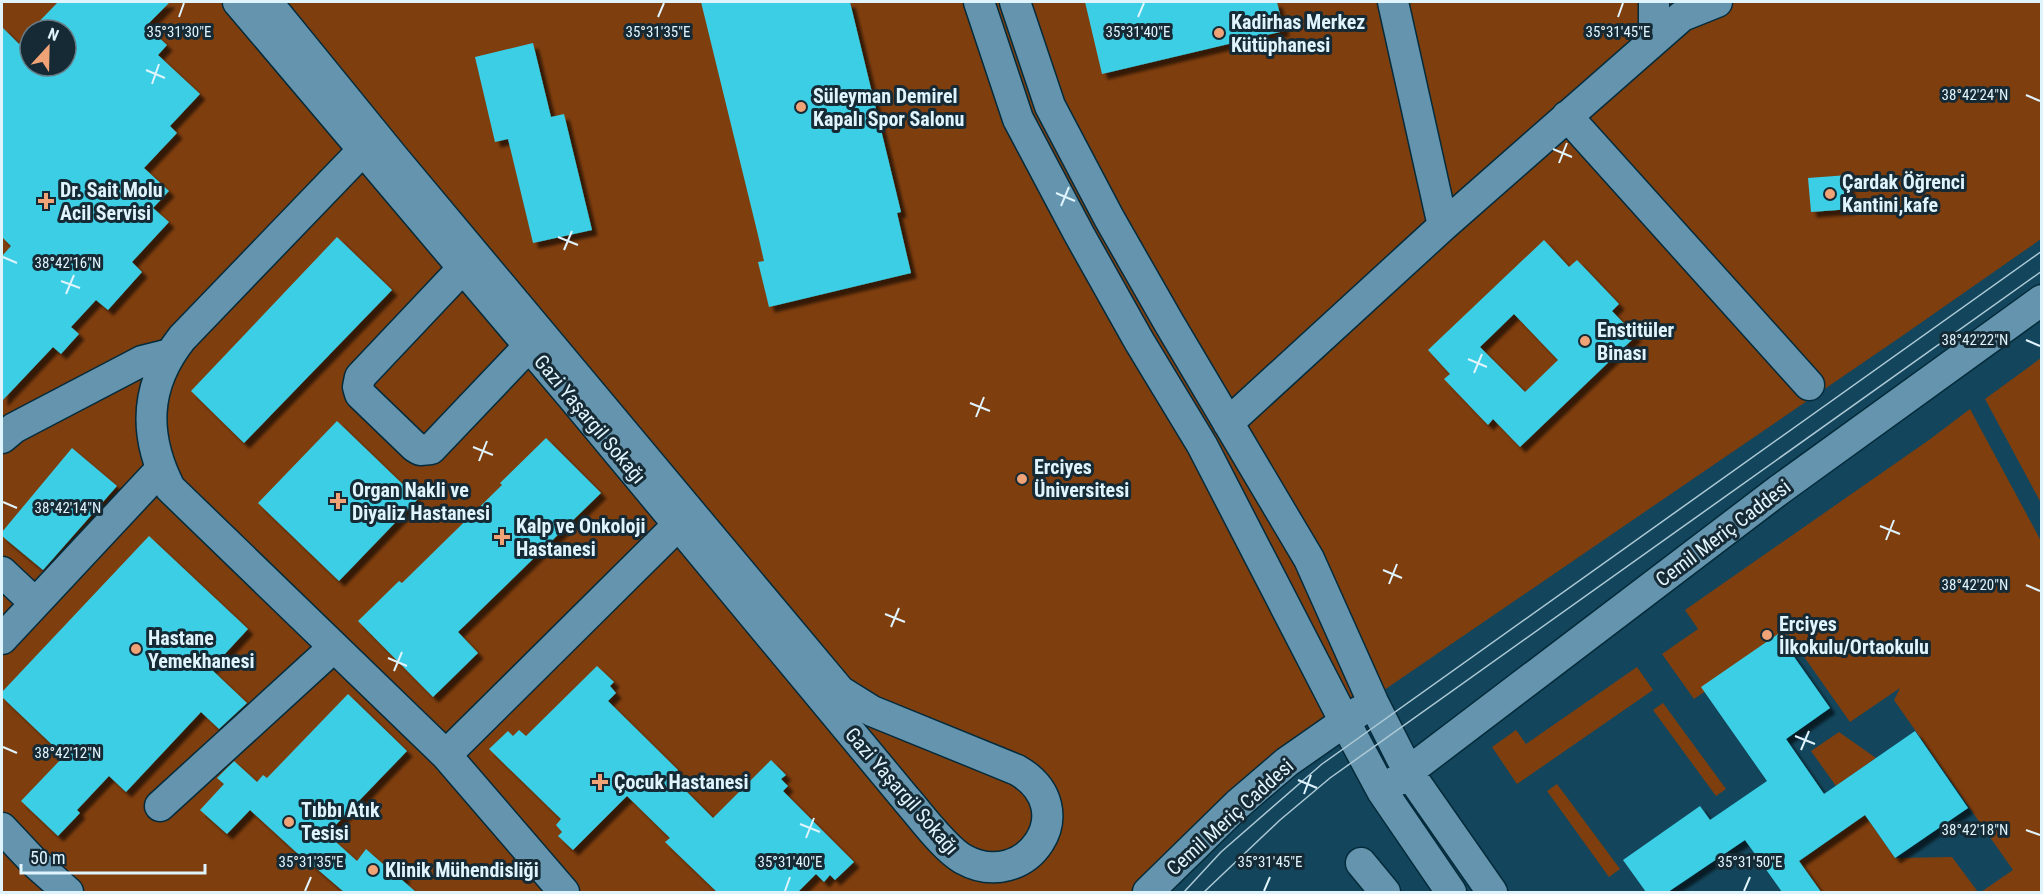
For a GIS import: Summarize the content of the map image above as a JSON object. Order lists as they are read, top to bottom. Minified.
{"streets":{"street":["Gazi Yaşargil Sokağı","Cemil Meriç Caddesi"]},"places":{"other":["Kadirhas Merkez Kütüphanesi","Süleyman Demirel Kapalı Spor Salonu","Çardak Öğrenci Kantini,kafe","Enstitüler Binası","Erciyes Üniversitesi","Erciyes İlkokulu/Ortaokulu","Hastane Yemekhanesi","Tıbbı Atık Tesisi","Klinik Mühendisliği"],"health":["Dr. Sait Molu Acil Servisi","Organ Nakli ve Diyaliz Hastanesi","Kalp ve Onkoloji Hastanesi","Çocuk Hastanesi"]},"scale_bar":"50 m","north":"top","coordinates":["35°31'30\"E","35°31'35\"E","35°31'40\"E","35°31'45\"E","38°42'24\"N","38°42'16\"N","38°42'22\"N","38°42'14\"N","38°42'20\"N","38°42'12\"N","38°42'18\"N","35°31'50\"E"]}
